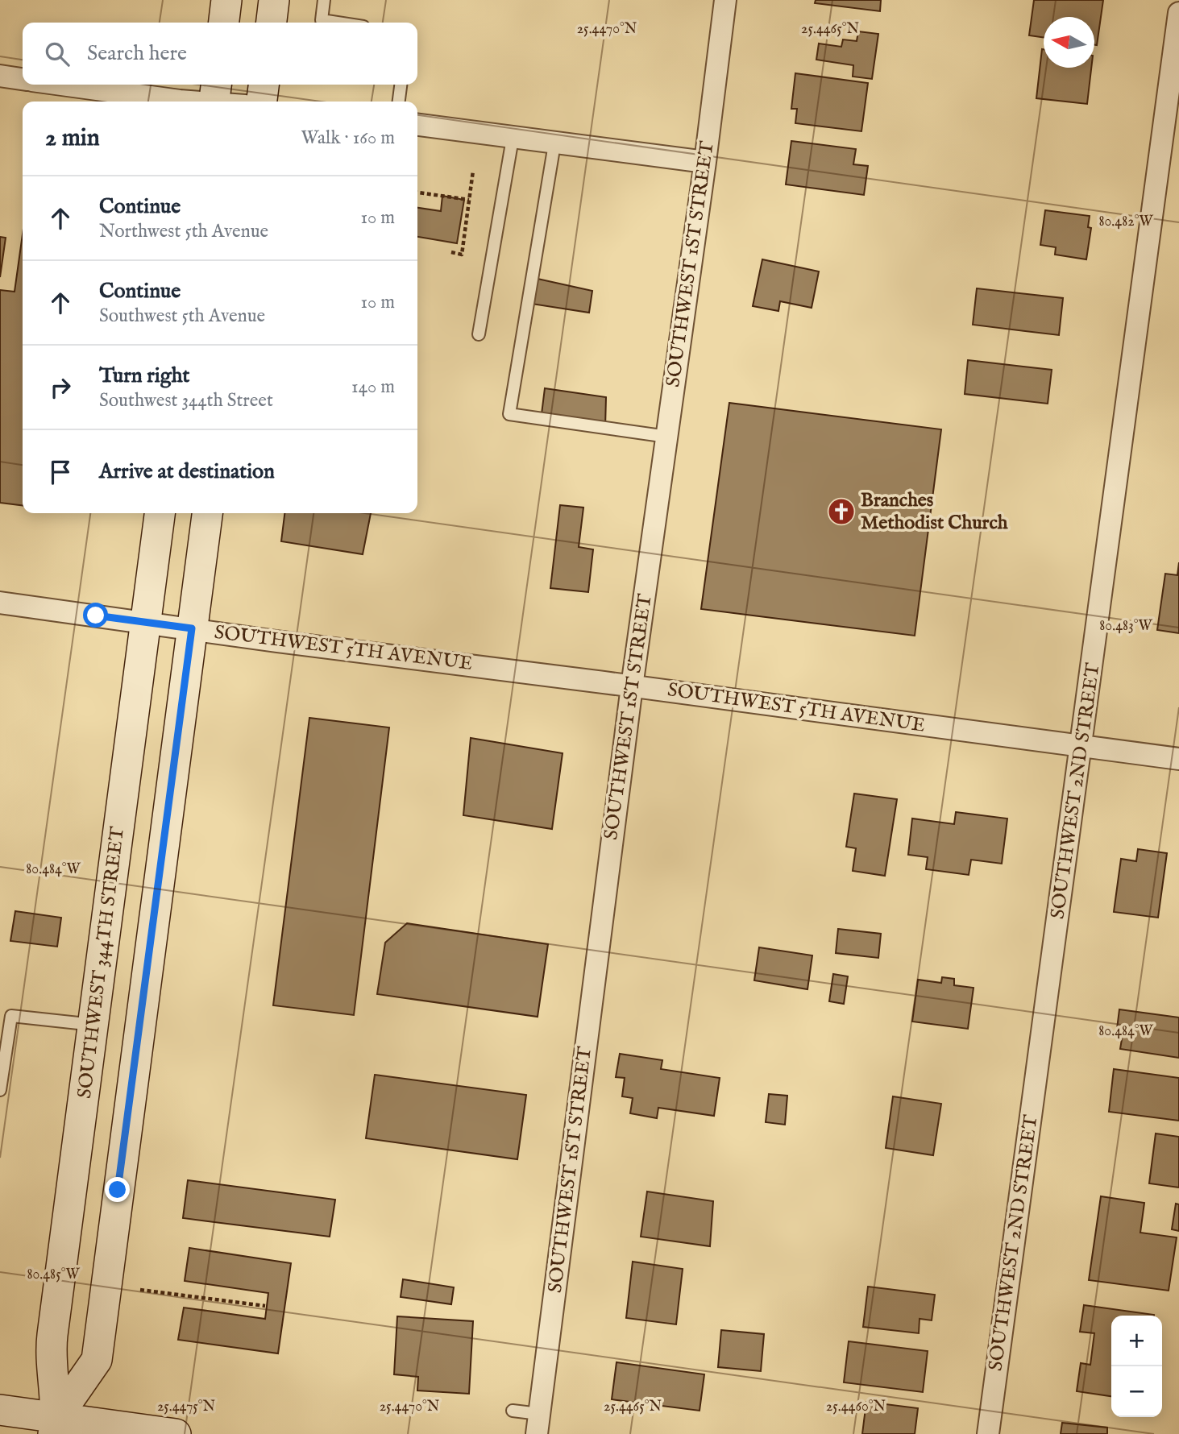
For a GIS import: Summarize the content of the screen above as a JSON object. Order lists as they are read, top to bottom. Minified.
{"streets":{"main road":["SOUTHWEST 344TH STREET"],"street":["SOUTHWEST 1ST STREET","SOUTHWEST 5TH AVENUE","SOUTHWEST 2ND STREET"]},"crossings":[["SOUTHWEST 1ST STREET","SOUTHWEST 5TH AVENUE"],["SOUTHWEST 5TH AVENUE","SOUTHWEST 2ND STREET"],["SOUTHWEST 5TH AVENUE","SOUTHWEST 344TH STREET"]],"places":{"church":["Branches Methodist Church"]},"north":"left","page":{"search":"Search here","heading":["2 min","Walk · 160 m"],"list":[["Continue","Northwest 5th Avenue","10 m"],["Continue","Southwest 5th Avenue","10 m"],["Turn right","Southwest 344th Street","140 m"],"Arrive at destination"],"map_buttons":["+","−"]},"coordinates":["25.4470°N","25.4465°N","80.482°W","80.483°W","80.484°W","80.485°W","25.4475°N","25.4460°N"]}
